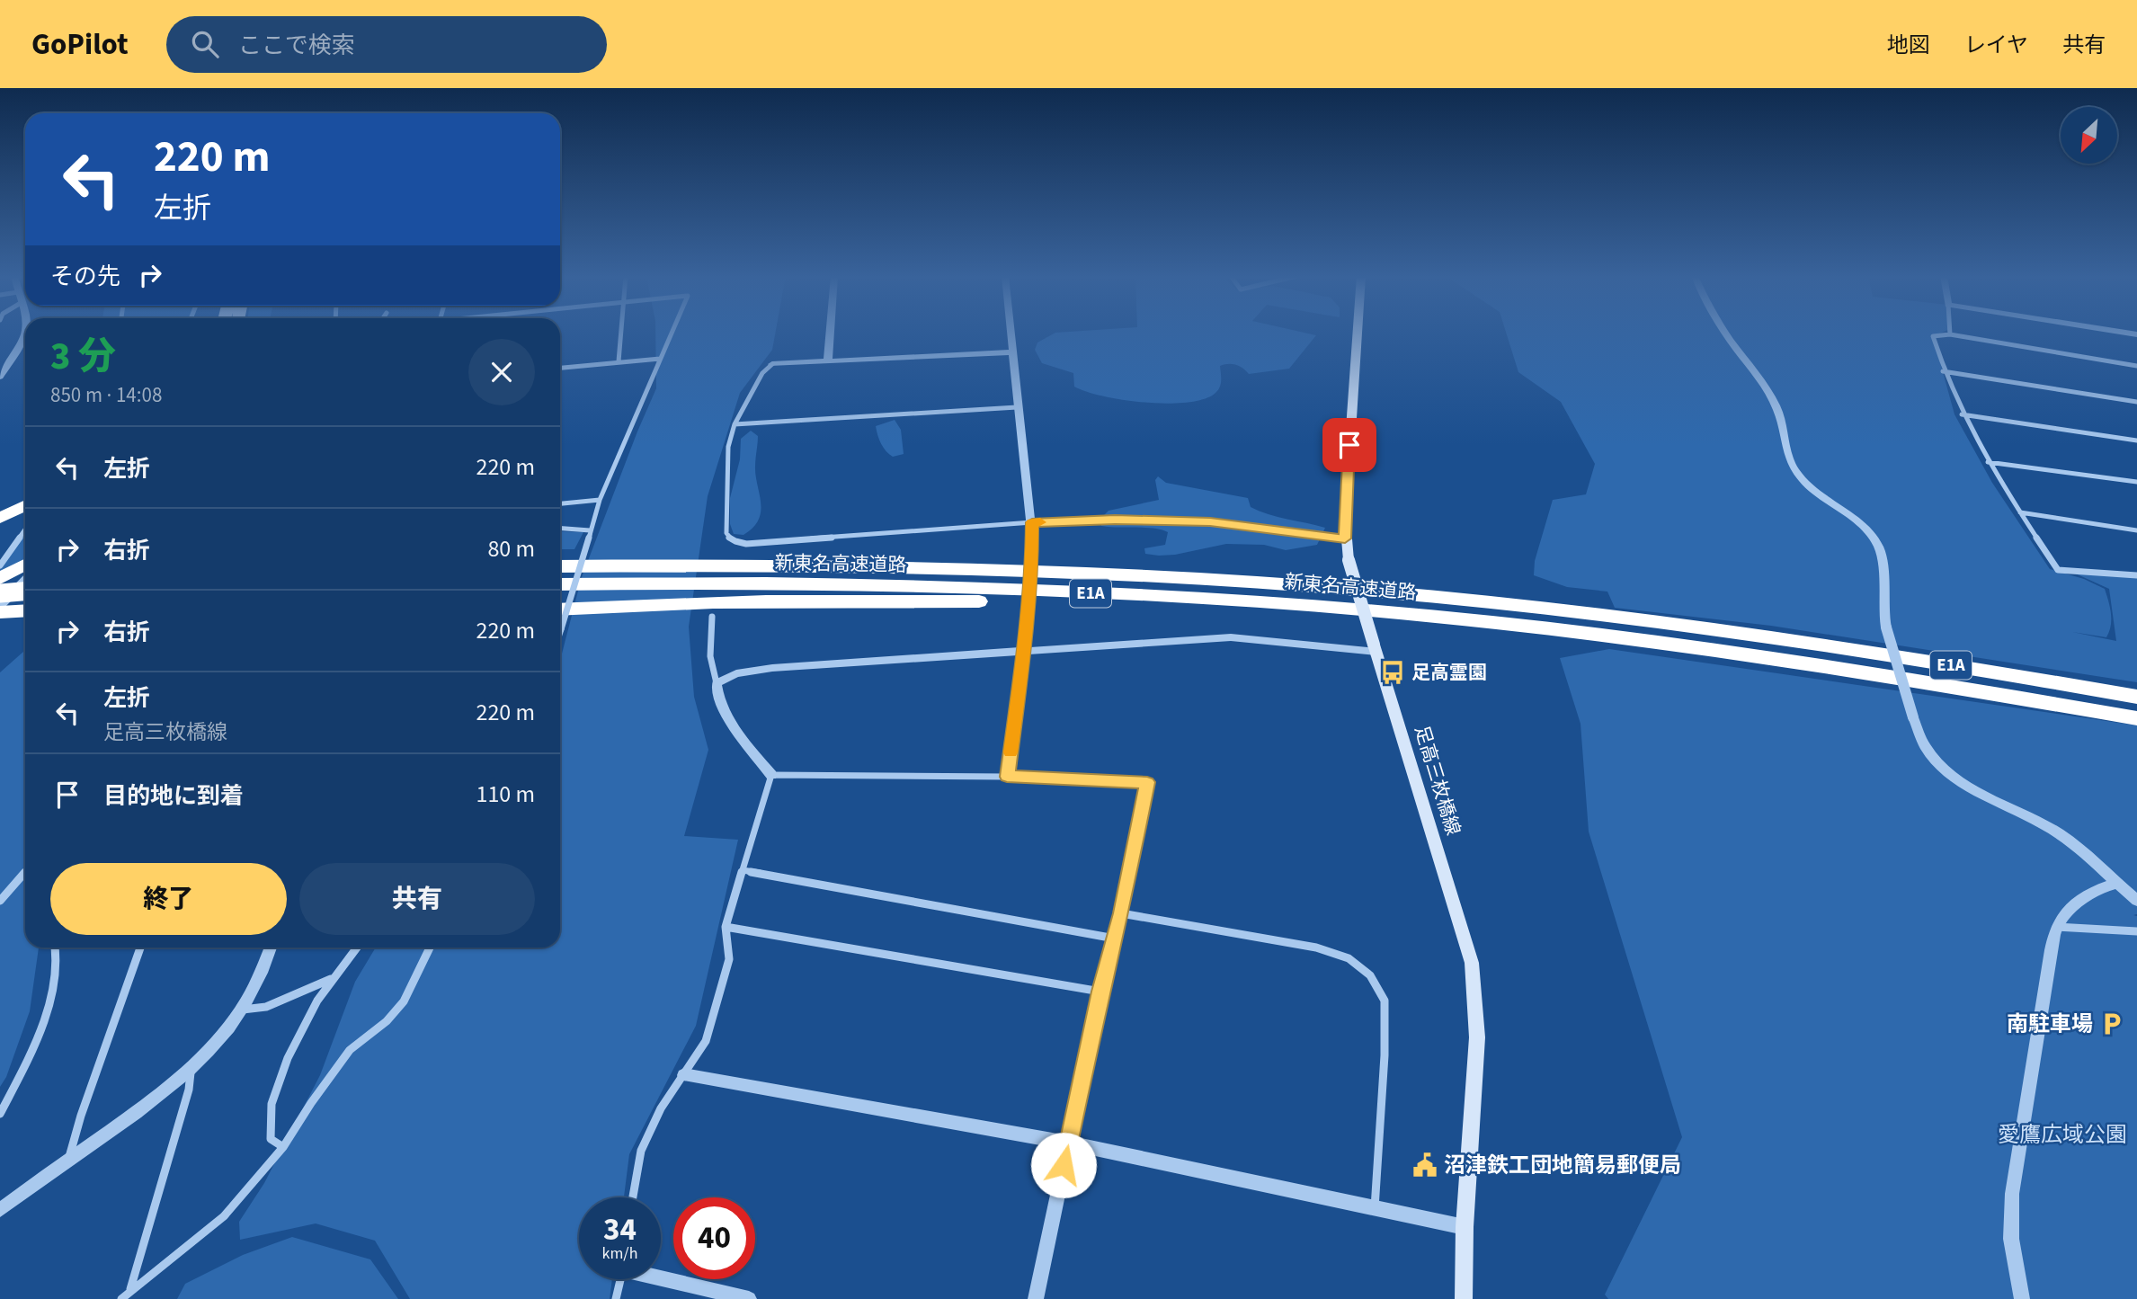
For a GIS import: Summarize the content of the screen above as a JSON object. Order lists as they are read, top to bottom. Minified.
{"streets":{"highway":["新東名高速道路","E1A"],"main road":["足高三枚橋線"]},"parks":["愛鷹広域公園"],"places":{"bus stop":["足高霊園"],"parking":["南駐車場"],"public building":["沼津鉄工団地簡易郵便局"]},"north":"bottom left","page":{"header":"GoPilot","search":"ここで検索","nav":["地図","レイヤ","共有"],"turn":["220 m","左折"],"then":"その先","heading":["3 分","850 m · 14:08"],"list":[{"name":"左折","value":"220 m"},{"name":"右折","value":"80 m"},{"name":"右折","value":"220 m"},{"name":"左折","note":"足高三枚橋線","value":"220 m"},{"name":"目的地に到着","value":"110 m"}],"buttons":["終了","共有"],"speed":"34 km/h","limit":"40"}}
